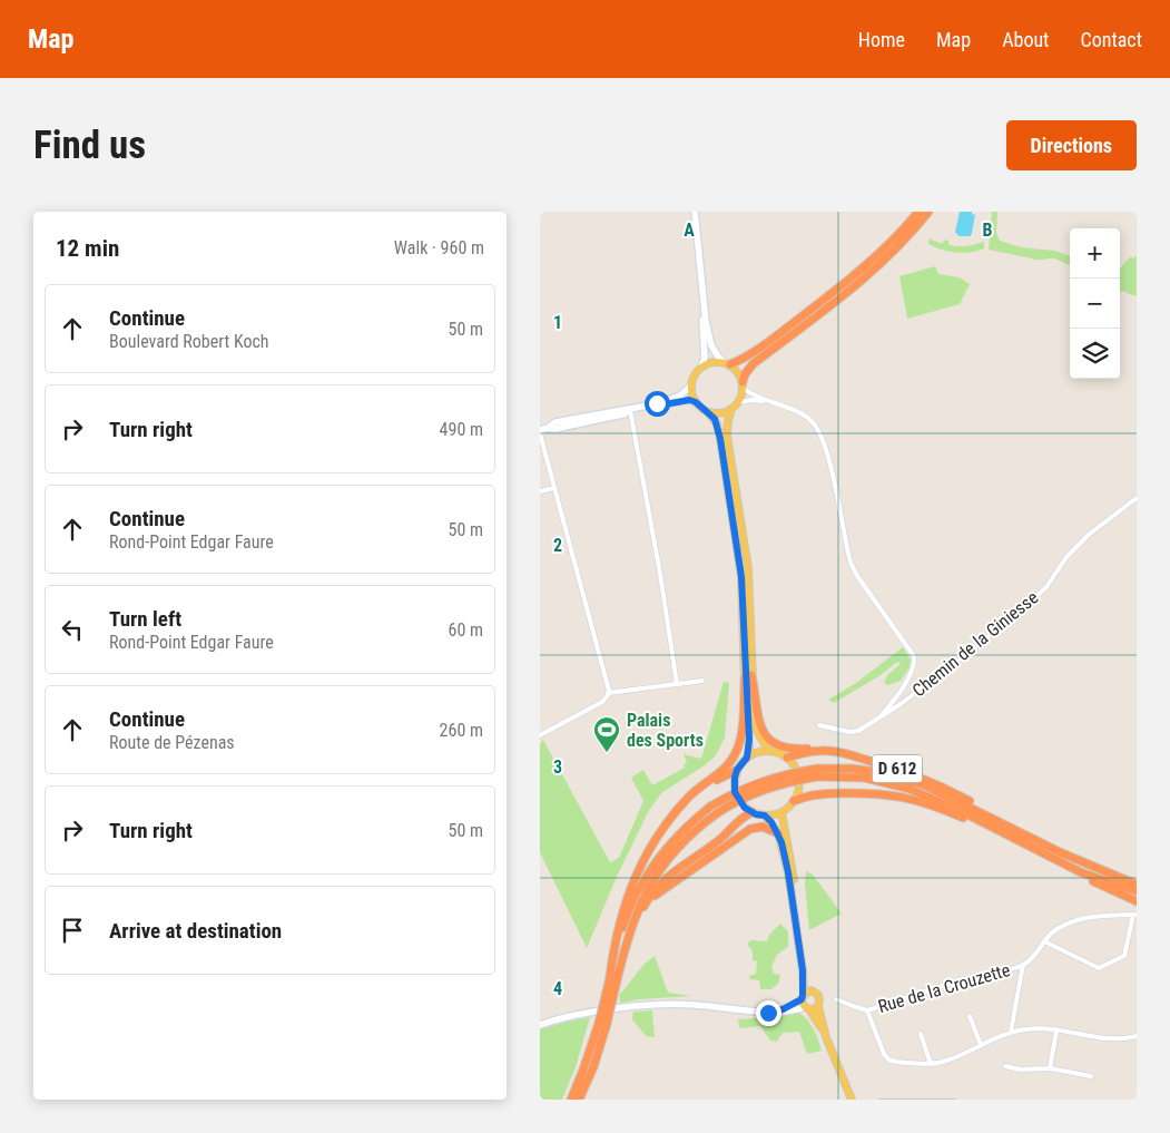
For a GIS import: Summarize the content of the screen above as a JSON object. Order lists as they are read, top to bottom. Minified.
{"streets":{"highway":["D 612"],"street":["Chemin de la Giniesse","Rue de la Crouzette"]},"places":{"sports":["Palais des Sports"]},"page":{"header":"Map","nav":["Home","Map","About","Contact"],"buttons":"Directions","title":"Find us","heading":["12 min","Walk · 960 m"],"map_buttons":["+","−"],"list":[["Continue","Boulevard Robert Koch","50 m"],["Turn right","490 m"],["Continue","Rond-Point Edgar Faure","50 m"],["Turn left","Rond-Point Edgar Faure","60 m"],["Continue","Route de Pézenas","260 m"],["Turn right","50 m"],"Arrive at destination"]},"grid":{"columns":["A","B"],"rows":["1","2","3","4"]}}
